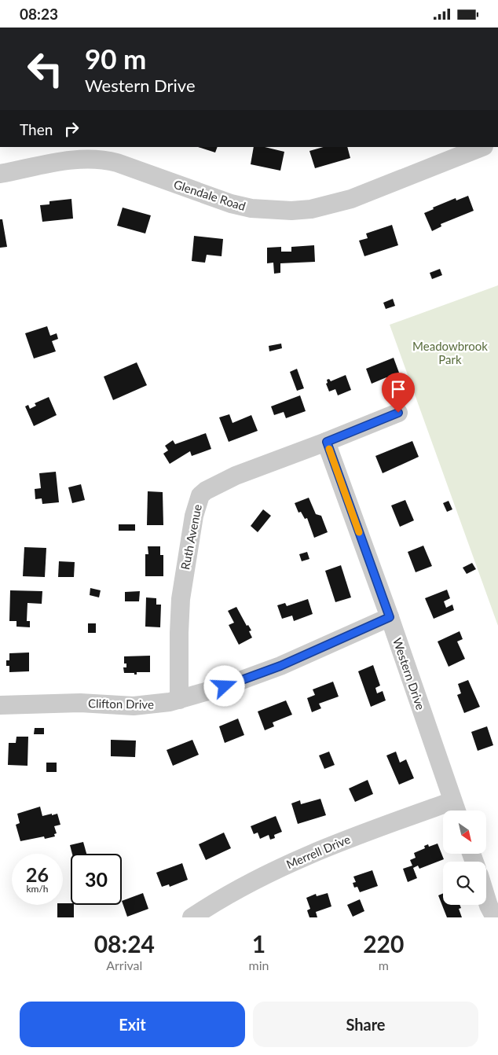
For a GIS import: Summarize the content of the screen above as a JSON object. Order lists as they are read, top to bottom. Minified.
{"streets":{"street":["Glendale Road","Ruth Avenue","Western Drive","Clifton Drive","Merrell Drive"]},"crossings":[["Ruth Avenue","Western Drive"],["Ruth Avenue","Clifton Drive"],["Western Drive","Clifton Drive"],["Western Drive","Merrell Drive"]],"parks":["Meadowbrook Park"],"north":"bottom right","page":{"status":"08:23","turn":["90 m","Western Drive"],"then":"Then","speed":"26 km/h","limit":"30","eta":["08:24","Arrival","1","min","220","m"],"buttons":["Exit","Share"]}}
